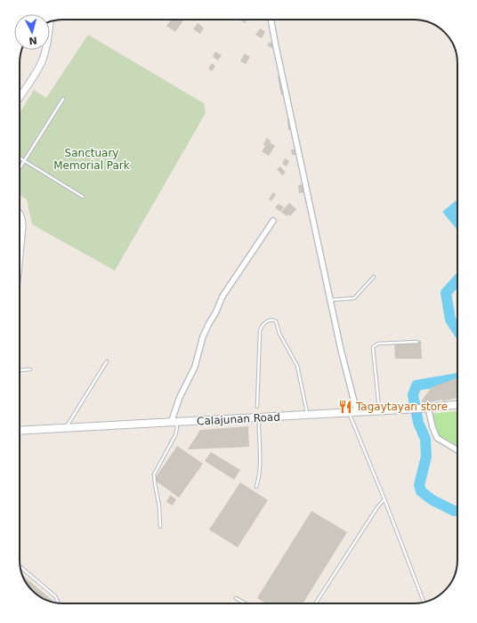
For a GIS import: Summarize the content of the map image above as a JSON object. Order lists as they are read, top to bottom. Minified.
{"streets":{"main road":["Calajunan Road"]},"parks":["Sanctuary Memorial Park"],"places":{"restaurant":["Tagaytayan store"]},"north":"bottom"}
